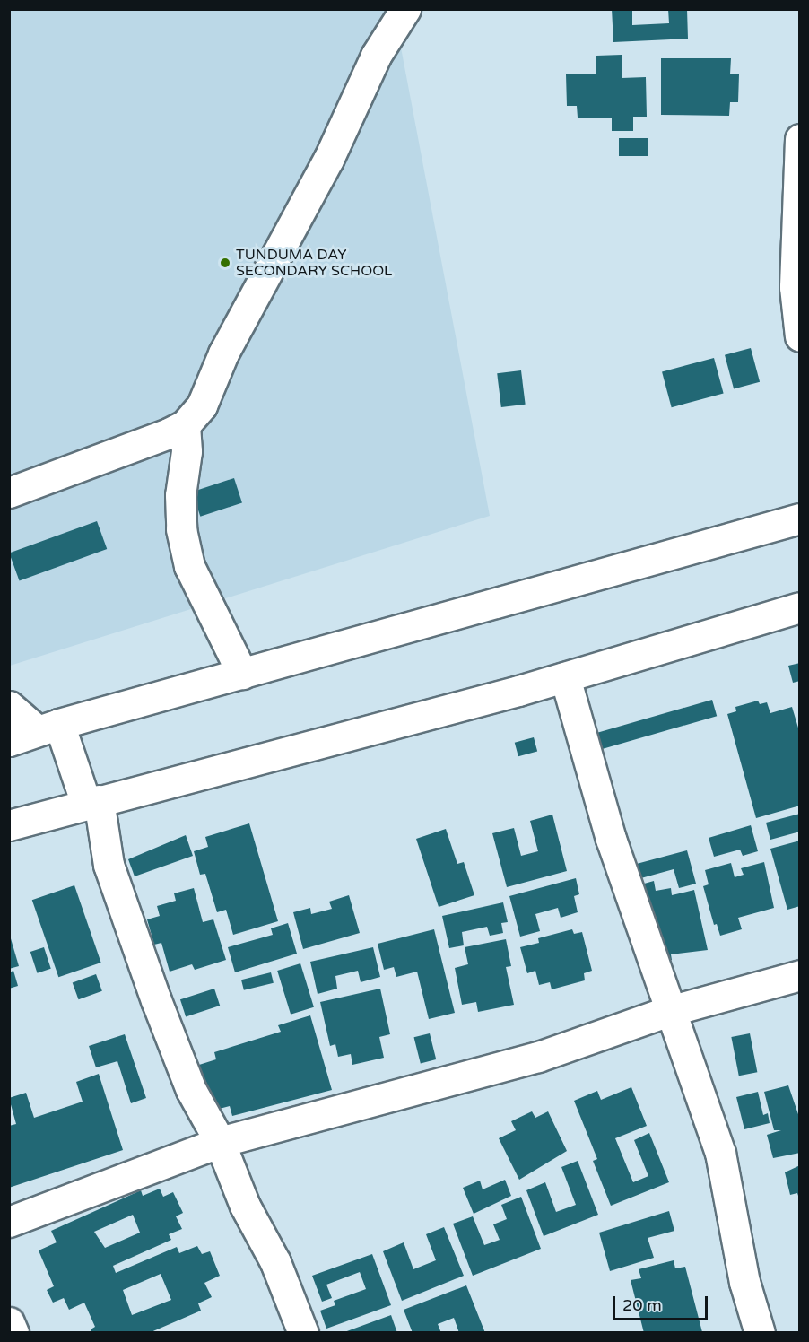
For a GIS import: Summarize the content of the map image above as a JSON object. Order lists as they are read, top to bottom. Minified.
{"places":["TUNDUMA DAY SECONDARY SCHOOL"],"scale_bar":"20 m"}
